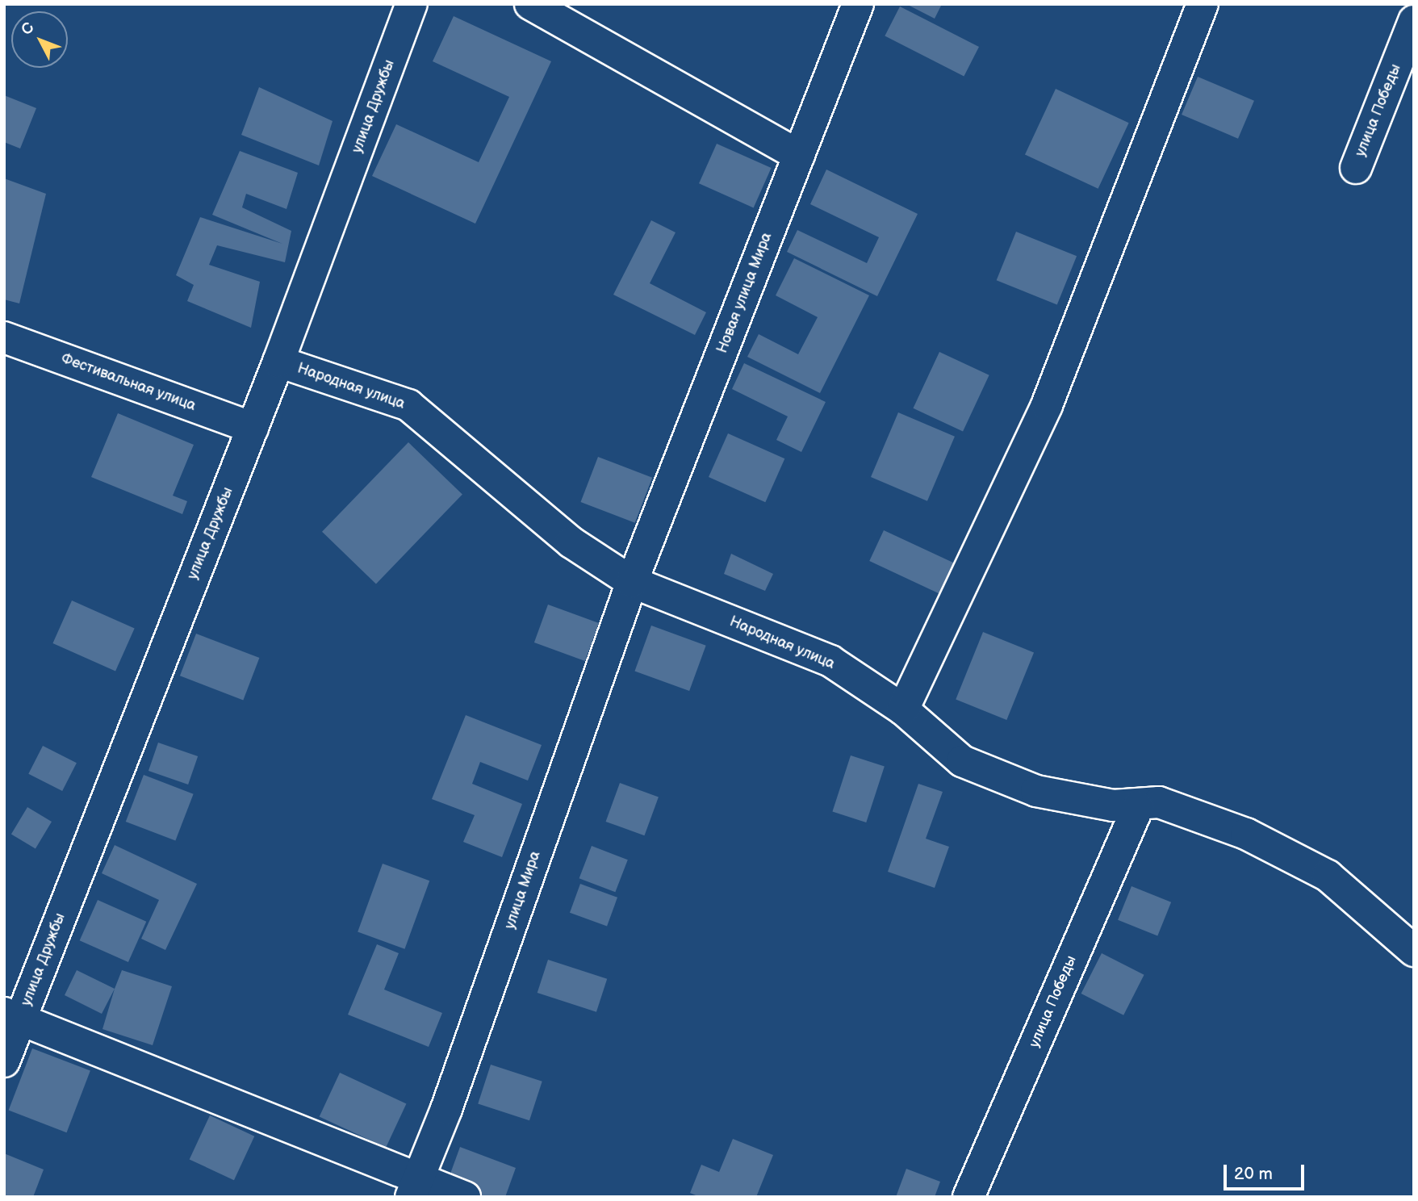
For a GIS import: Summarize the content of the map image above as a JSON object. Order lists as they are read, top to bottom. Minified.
{"streets":{"street":["улица Дружбы","улица Победы","Новая улица Мира","Фестивальная улица","Народная улица","улица Мира"]},"crossings":[["улица Дружбы","Фестивальная улица"],["улица Дружбы","Народная улица"],["улица Победы","Народная улица"],["Новая улица Мира","Народная улица"],["Новая улица Мира","улица Мира"],["Народная улица","улица Мира"]],"scale_bar":"20 m","north":"top left"}
